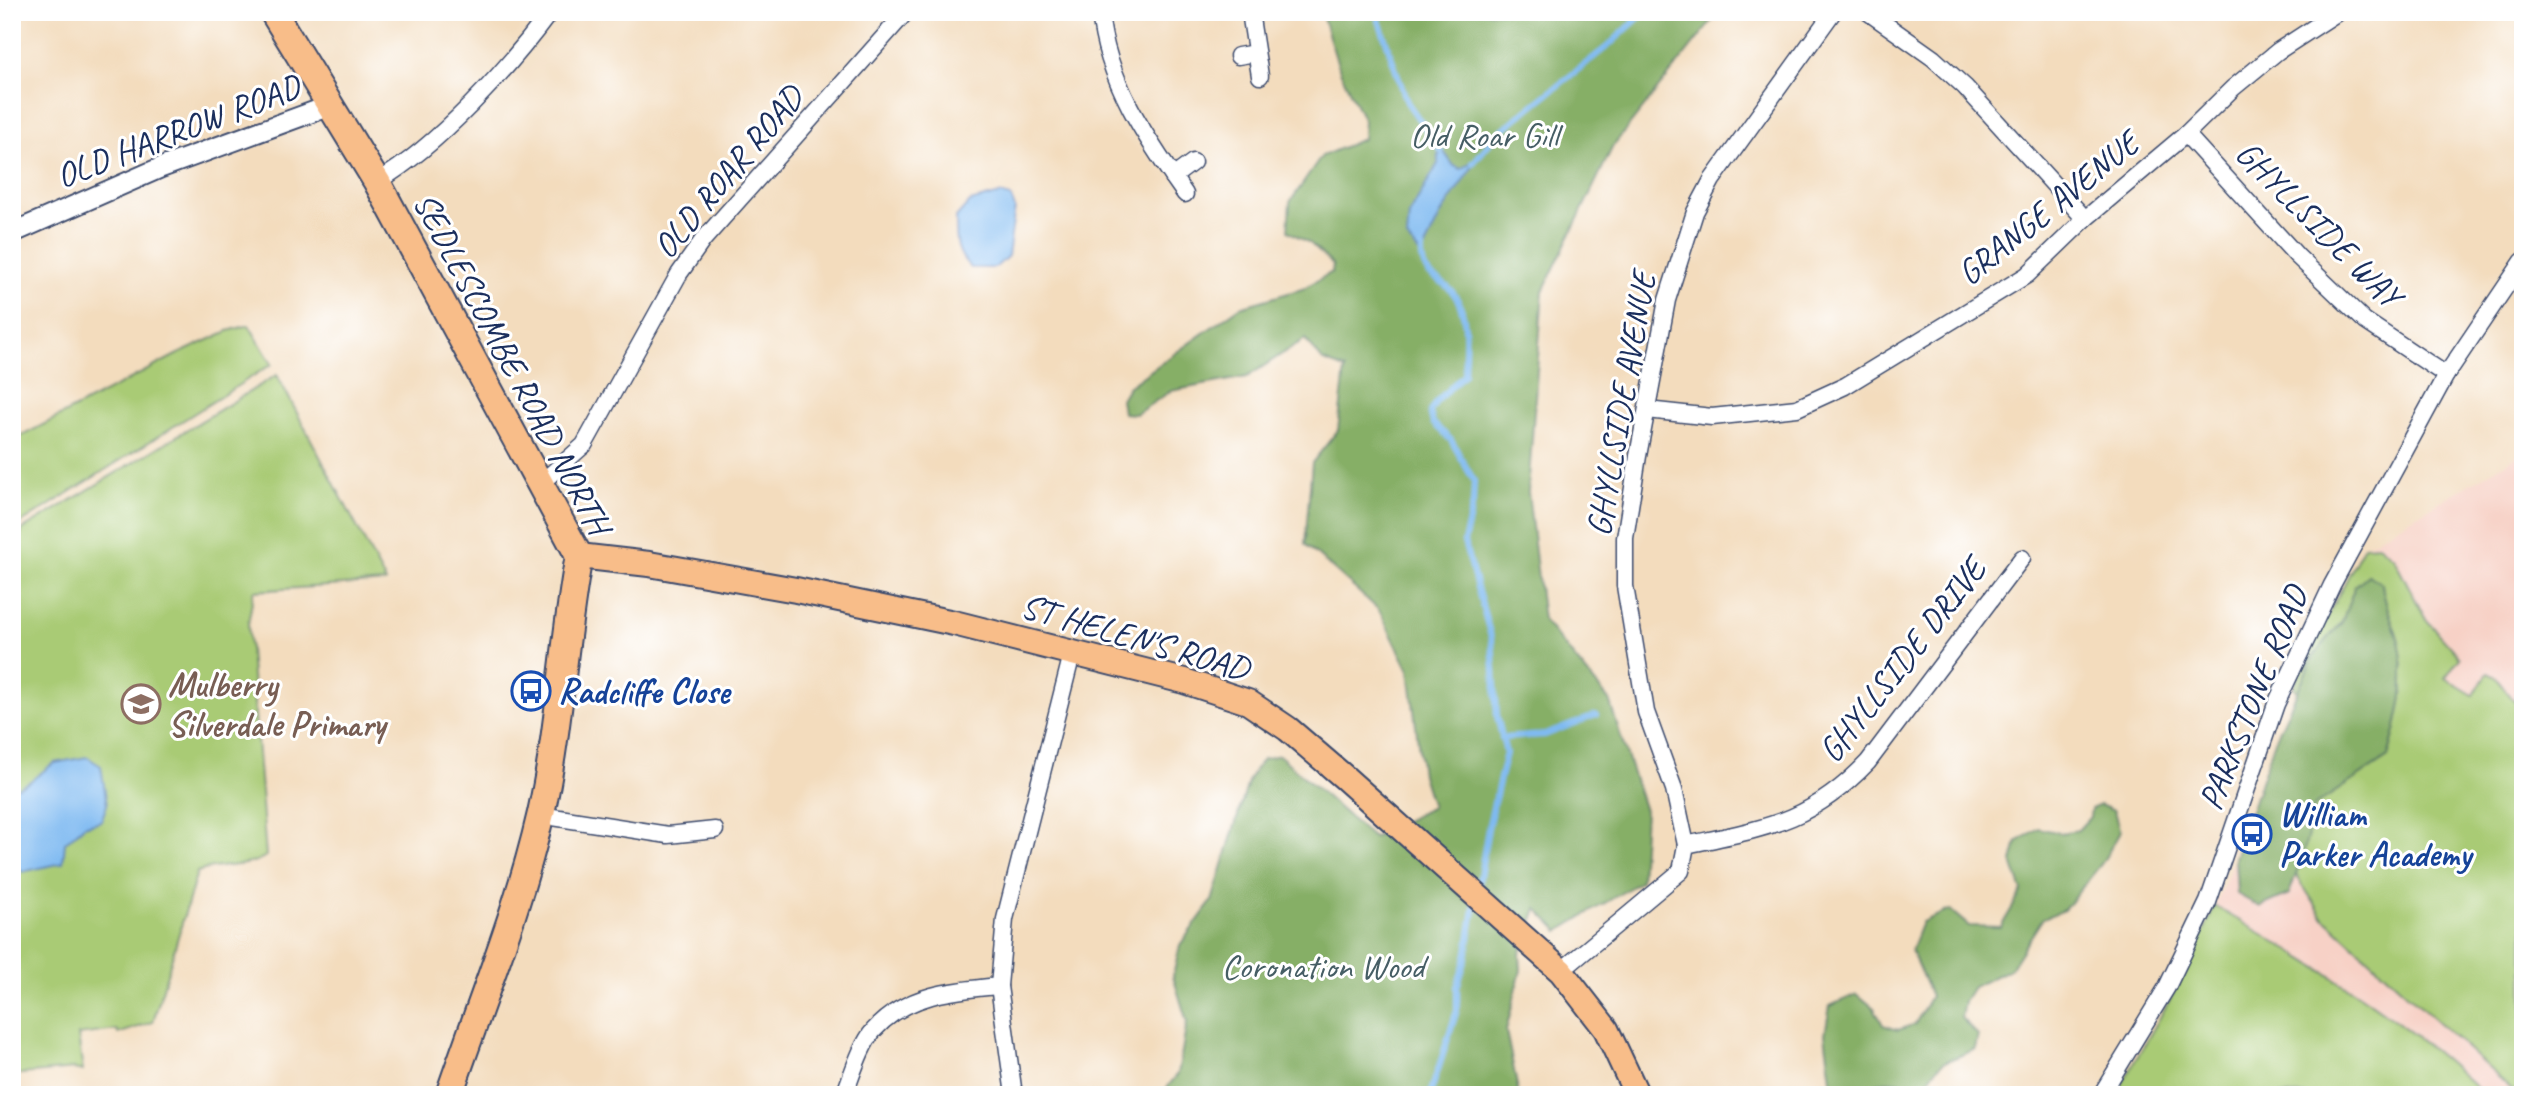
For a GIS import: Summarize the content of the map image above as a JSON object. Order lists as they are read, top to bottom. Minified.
{"streets":{"highway":["SEDLESCOMBE ROAD NORTH"],"main road":["ST HELEN'S ROAD"],"street":["OLD HARROW ROAD","OLD ROAR ROAD","GRANGE AVENUE","GHYLLSIDE WAY","GHYLLSIDE AVENUE","GHYLLSIDE DRIVE","PARKSTONE ROAD"]},"crossings":[["OLD HARROW ROAD","SEDLESCOMBE ROAD NORTH"],["OLD ROAR ROAD","SEDLESCOMBE ROAD NORTH"],["GRANGE AVENUE","GHYLLSIDE WAY"],["GRANGE AVENUE","GHYLLSIDE AVENUE"],["GHYLLSIDE WAY","PARKSTONE ROAD"],["SEDLESCOMBE ROAD NORTH","ST HELEN'S ROAD"],["GHYLLSIDE AVENUE","GHYLLSIDE DRIVE"]],"parks":["Old Roar Gill","Coronation Wood"],"places":{"bus stop":["Radcliffe Close","William Parker Academy"],"school or university":["Mulberry Silverdale Primary"]}}
